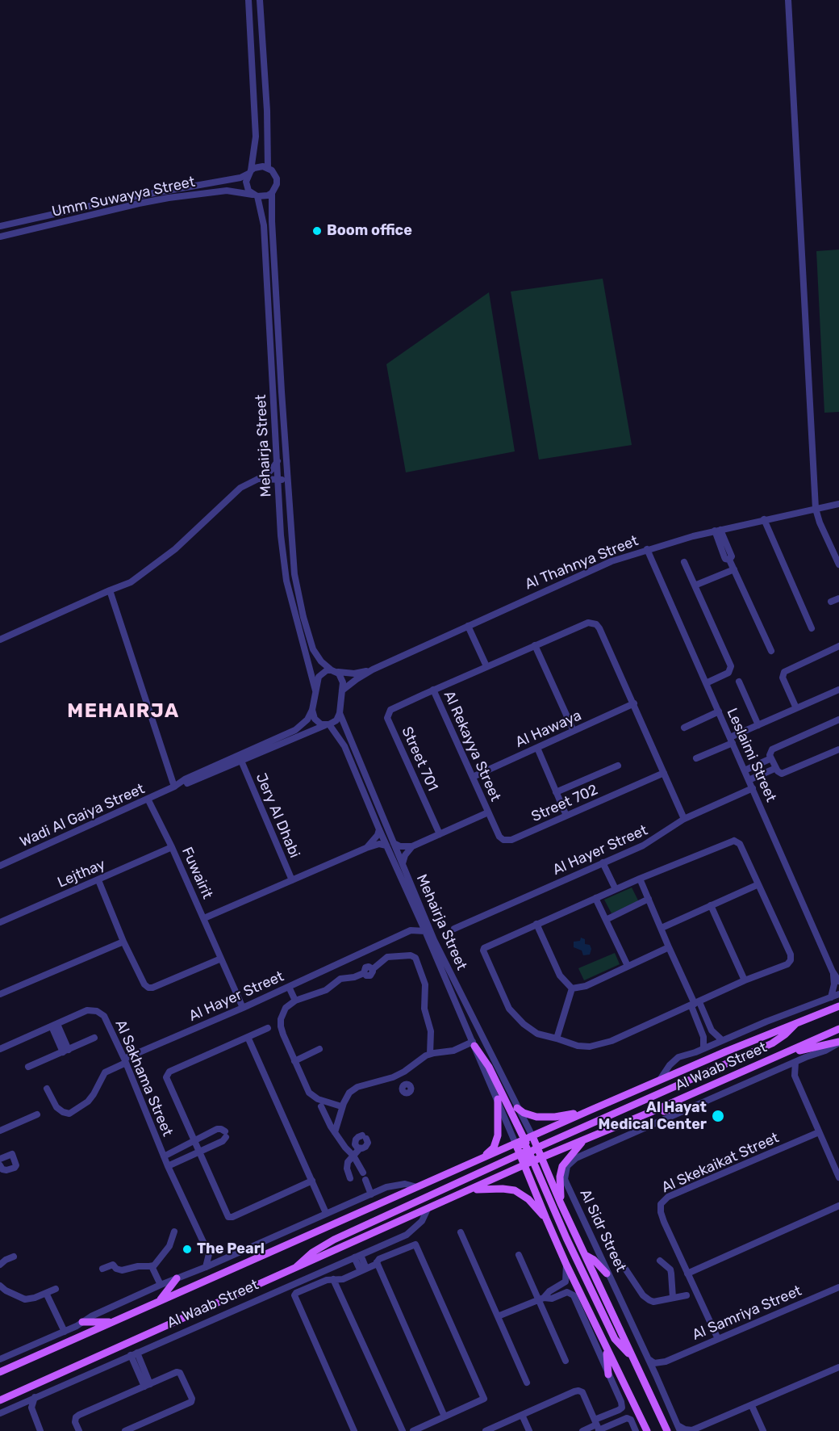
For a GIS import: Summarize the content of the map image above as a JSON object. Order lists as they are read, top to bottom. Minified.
{"streets":{"main road":["Al Waab Street","Al Sidr Street"],"street":["Umm Suwayya Street","Mehairja Street","Al Thahnya Street","Al Hawaya","Al Rekayya Street","Leslaimi Street","Street 701","Street 702","Wadi Al Gaiya Street","Jery Al Dhabi","Al Hayer Street","Fuwairit","Lejthay","Al Sakhama Street","Al Skekaikat Street","Al Samriya Street"]},"crossings":[["Umm Suwayya Street","Mehairja Street"],["Mehairja Street","Al Thahnya Street"],["Mehairja Street","Wadi Al Gaiya Street"],["Mehairja Street","Jery Al Dhabi"],["Mehairja Street","Al Hayer Street"],["Mehairja Street","Al Waab Street"],["Al Thahnya Street","Leslaimi Street"],["Al Hawaya","Al Rekayya Street"],["Al Hawaya","Street 701"],["Al Rekayya Street","Street 701"],["Al Rekayya Street","Street 702"],["Leslaimi Street","Al Hayer Street"],["Leslaimi Street","Al Waab Street"],["Wadi Al Gaiya Street","Jery Al Dhabi"],["Wadi Al Gaiya Street","Fuwairit"],["Jery Al Dhabi","Fuwairit"],["Al Hayer Street","Fuwairit"],["Al Hayer Street","Al Sakhama Street"],["Fuwairit","Lejthay"],["Al Waab Street","Al Sidr Street"],["Al Skekaikat Street","Al Samriya Street"]],"districts":["MEHAIRJA"],"places":["Boom office","Al Hayat Medical Center","The Pearl"]}
